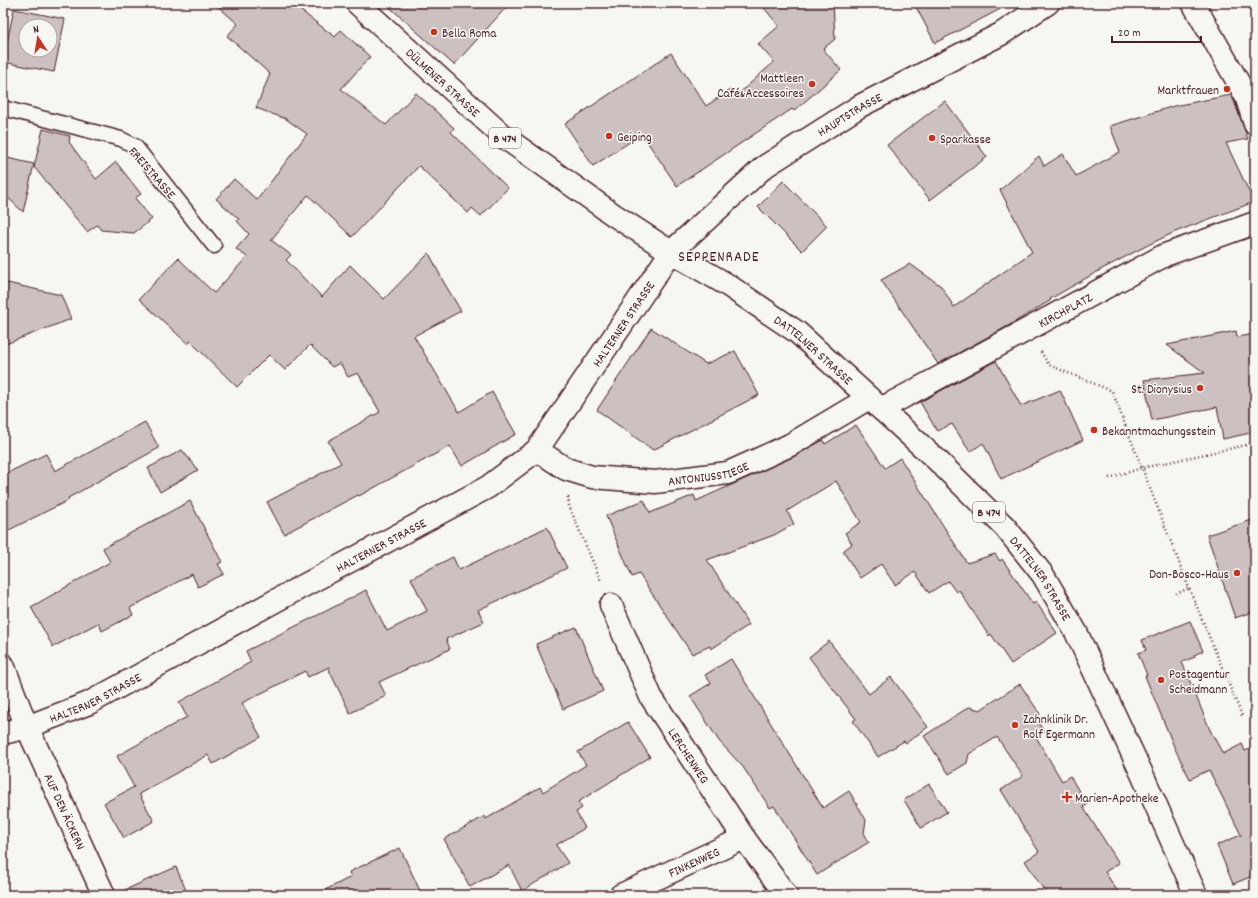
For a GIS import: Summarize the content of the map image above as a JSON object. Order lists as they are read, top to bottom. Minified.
{"streets":{"street":["DÜLMENER STRASSE","HAUPTSTRASSE","B 474","KIRCHPLATZ","HALTERNER STRASSE","DATTELNER STRASSE","ANTONIUSSTIEGE","LERCHENWEG","AUF DEN ÄCKERN","FINKENWEG"],"lane":["FREISTRASSE"]},"crossings":[["DÜLMENER STRASSE","HAUPTSTRASSE"],["DÜLMENER STRASSE","HALTERNER STRASSE"],["DÜLMENER STRASSE","DATTELNER STRASSE"],["HAUPTSTRASSE","HALTERNER STRASSE"],["HAUPTSTRASSE","DATTELNER STRASSE"],["KIRCHPLATZ","DATTELNER STRASSE"],["KIRCHPLATZ","ANTONIUSSTIEGE"],["HALTERNER STRASSE","DATTELNER STRASSE"],["HALTERNER STRASSE","ANTONIUSSTIEGE"],["HALTERNER STRASSE","AUF DEN ÄCKERN"],["DATTELNER STRASSE","ANTONIUSSTIEGE"],["LERCHENWEG","FINKENWEG"]],"districts":["SEPPENRADE"],"places":{"other":["Bella Roma","Mattleen Café&Accessoires","Marktfrauen","Geiping","Sparkasse","St. Dionysius","Bekanntmachungsstein","Don-Bosco-Haus","Postagentur Scheidmann","Zahnklinik Dr. Rolf Egermann"],"health":["Marien-Apotheke"]},"scale_bar":"20 m","north":"top"}
